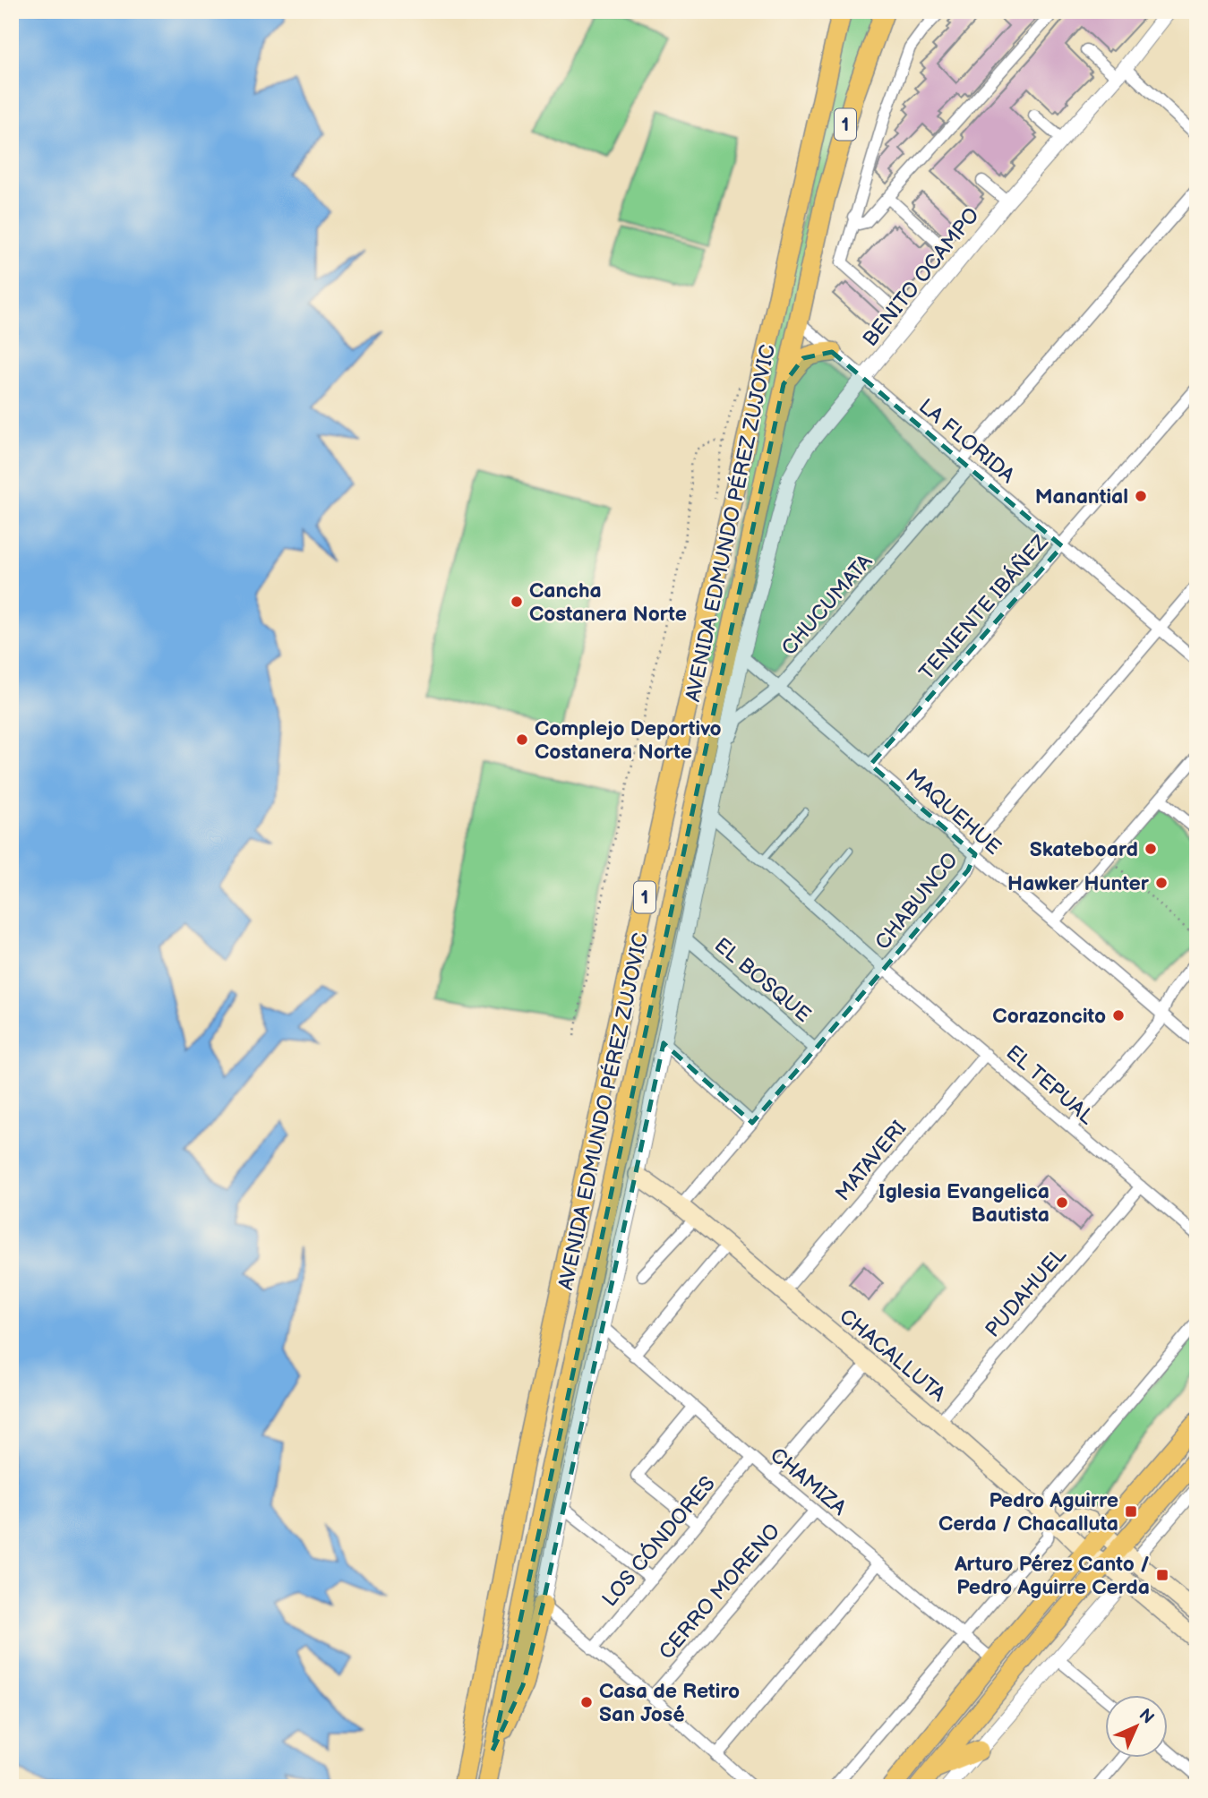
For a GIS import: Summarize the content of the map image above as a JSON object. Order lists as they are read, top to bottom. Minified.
{"streets":{"main road":["1","AVENIDA EDMUNDO PÉREZ ZUJOVIC","CHACALLUTA"],"street":["BENITO OCAMPO","LA FLORIDA","CHUCUMATA","TENIENTE IBÁÑEZ","MAQUEHUE","CHABUNCO","EL BOSQUE","EL TEPUAL","MATAVERI","PUDAHUEL","CHAMIZA","LOS CÓNDORES","CERRO MORENO"]},"crossings":[["BENITO OCAMPO","LA FLORIDA"],["BENITO OCAMPO","AVENIDA EDMUNDO PÉREZ ZUJOVIC"],["LA FLORIDA","AVENIDA EDMUNDO PÉREZ ZUJOVIC"],["LA FLORIDA","CHUCUMATA"],["LA FLORIDA","TENIENTE IBÁÑEZ"],["LA FLORIDA","CHABUNCO"],["AVENIDA EDMUNDO PÉREZ ZUJOVIC","CHUCUMATA"],["AVENIDA EDMUNDO PÉREZ ZUJOVIC","MAQUEHUE"],["AVENIDA EDMUNDO PÉREZ ZUJOVIC","EL BOSQUE"],["AVENIDA EDMUNDO PÉREZ ZUJOVIC","EL TEPUAL"],["AVENIDA EDMUNDO PÉREZ ZUJOVIC","CHACALLUTA"],["AVENIDA EDMUNDO PÉREZ ZUJOVIC","CHAMIZA"],["CHUCUMATA","MAQUEHUE"],["TENIENTE IBÁÑEZ","MAQUEHUE"],["MAQUEHUE","CHABUNCO"],["CHABUNCO","EL BOSQUE"],["CHABUNCO","EL TEPUAL"],["CHABUNCO","CHACALLUTA"],["EL TEPUAL","MATAVERI"],["EL TEPUAL","PUDAHUEL"],["MATAVERI","CHACALLUTA"],["PUDAHUEL","CHACALLUTA"],["CHAMIZA","LOS CÓNDORES"],["CHAMIZA","CERRO MORENO"]],"places":{"other":["Manantial","Cancha Costanera Norte","Complejo Deportivo Costanera Norte","Skateboard","Hawker Hunter","Corazoncito","Iglesia Evangelica Bautista","Casa de Retiro San José"],"transit":["Pedro Aguirre Cerda / Chacalluta","Arturo Pérez Canto / Pedro Aguirre Cerda"]},"north":"top right"}
